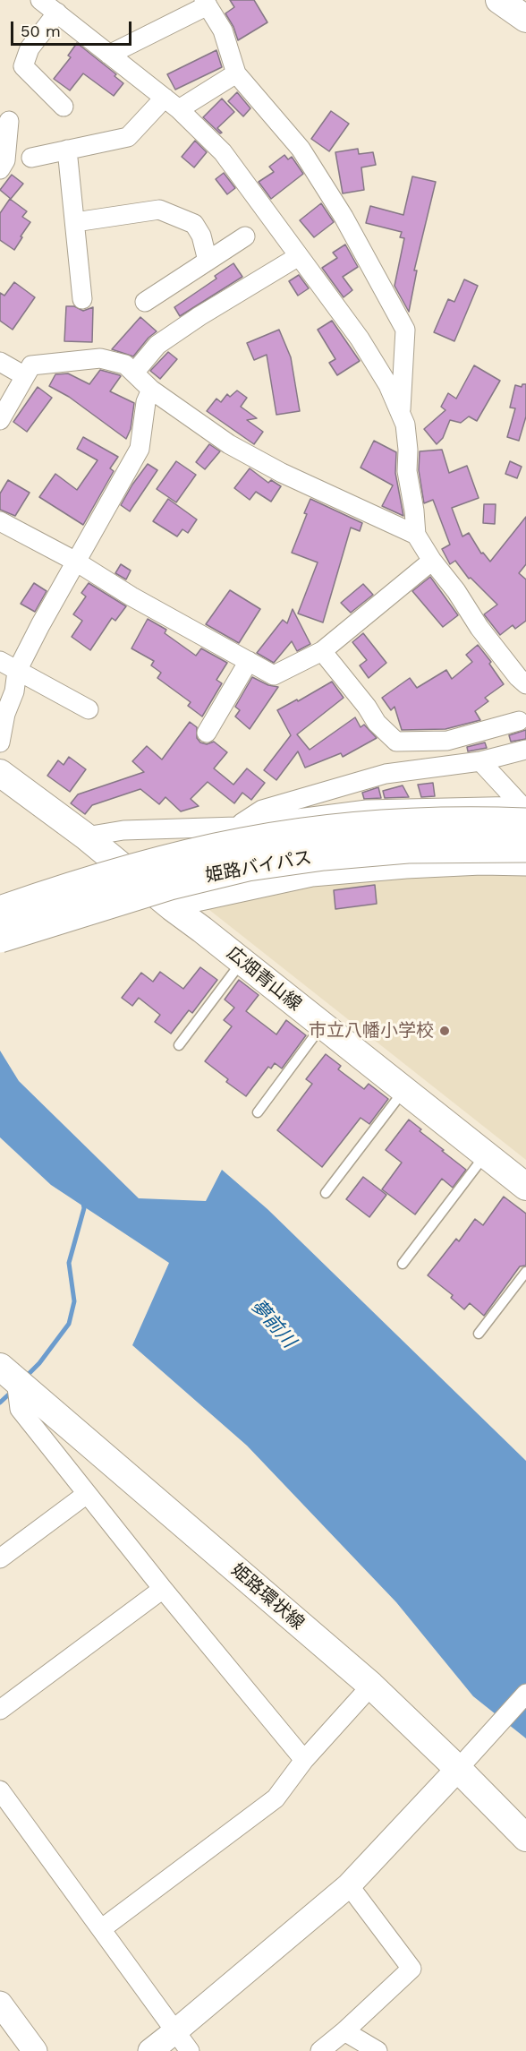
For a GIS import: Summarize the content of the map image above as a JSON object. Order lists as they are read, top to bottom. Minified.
{"streets":{"highway":["姫路バイパス"],"main road":["広畑青山線","姫路環状線"]},"water":["夢前川"],"places":["市立八幡小学校"],"scale_bar":"50 m"}
